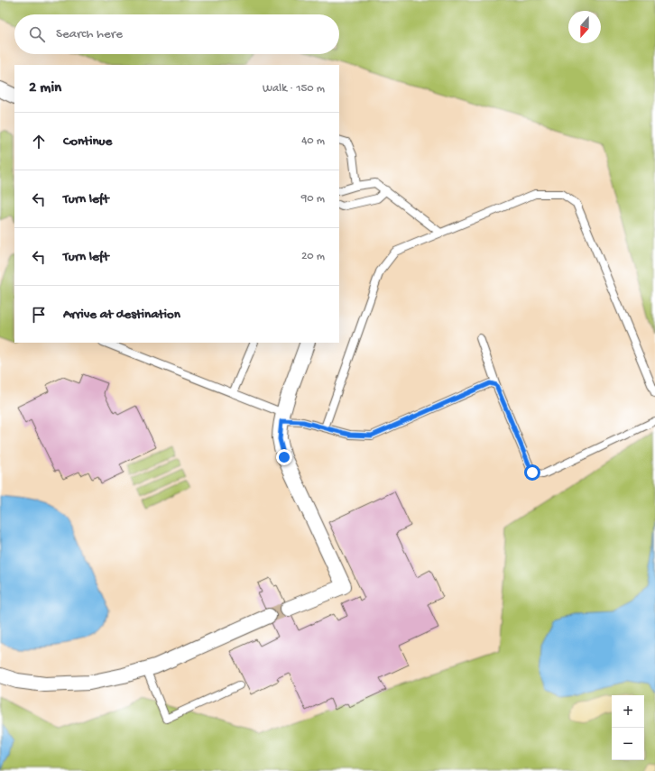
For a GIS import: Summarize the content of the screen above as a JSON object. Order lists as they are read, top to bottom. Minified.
{"north":"bottom","page":{"search":"Search here","heading":["2 min","Walk · 150 m"],"list":[["Continue","40 m"],["Turn left","90 m"],["Turn left","20 m"],"Arrive at destination"],"map_buttons":["+","−"]}}
